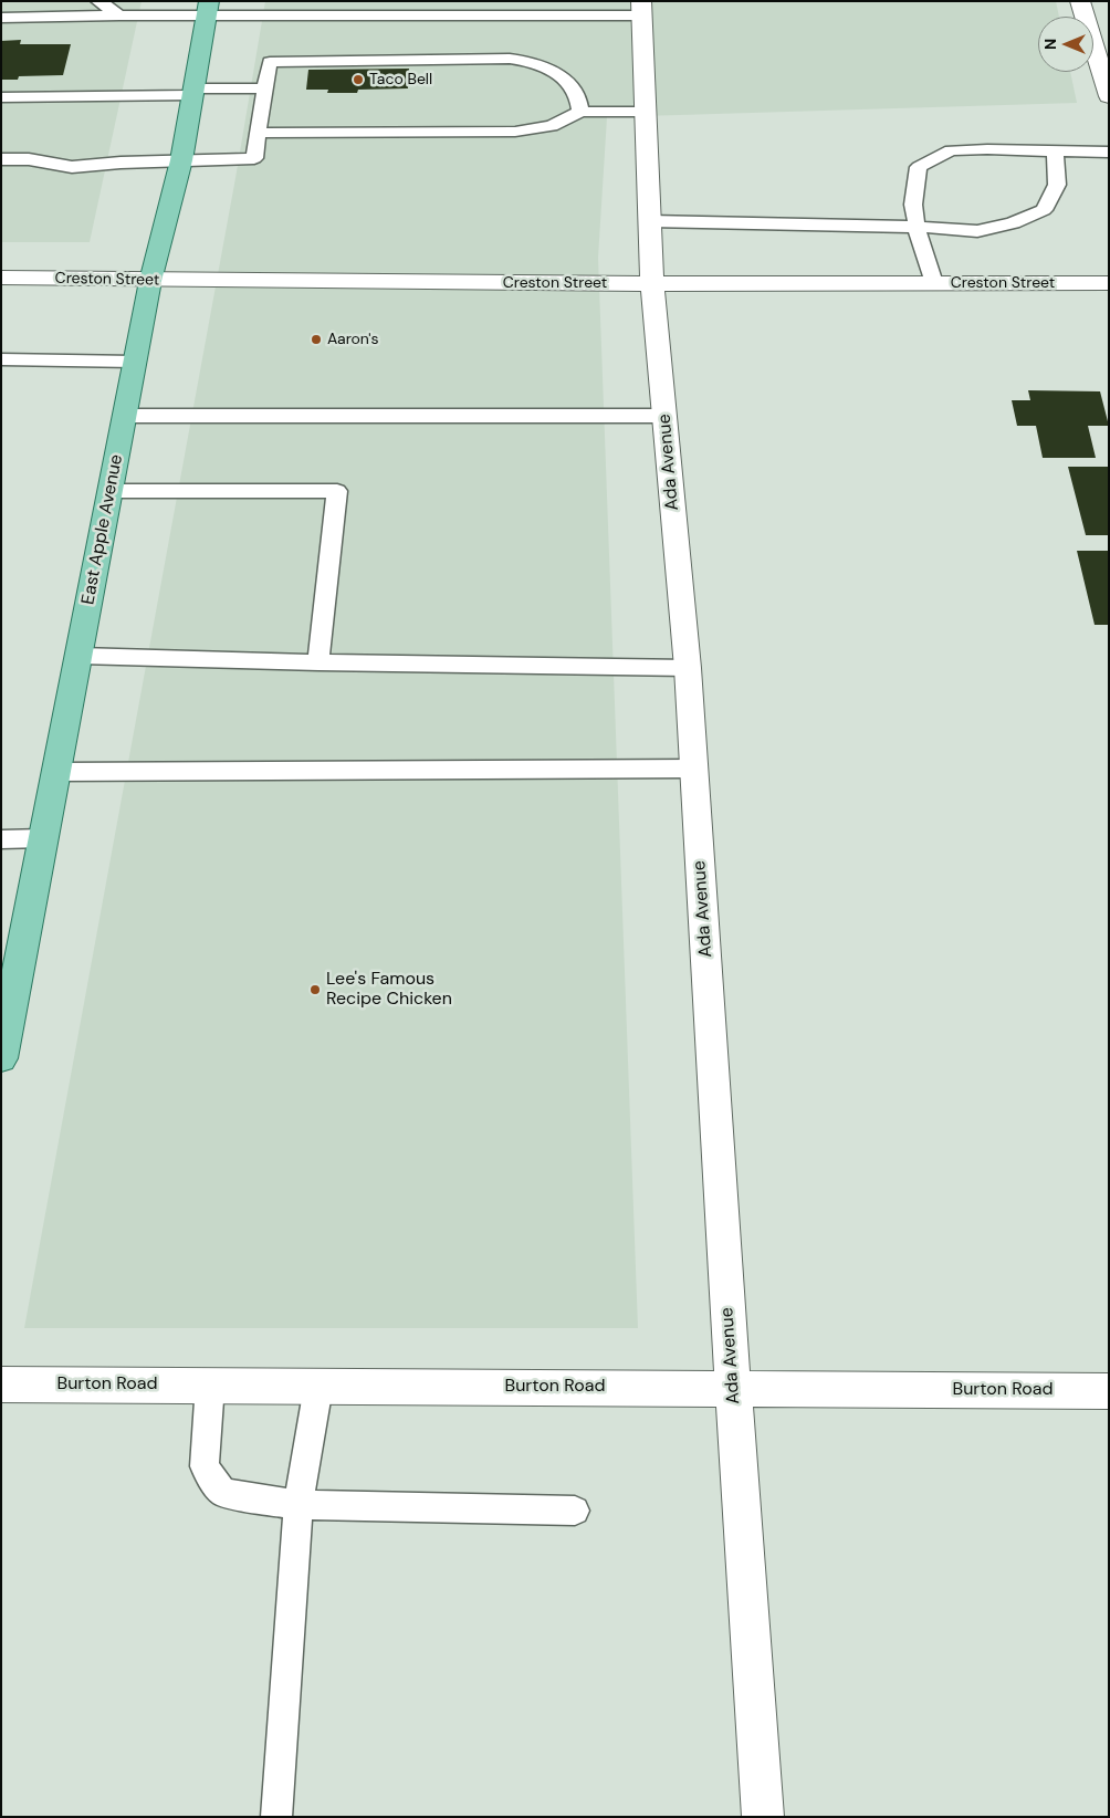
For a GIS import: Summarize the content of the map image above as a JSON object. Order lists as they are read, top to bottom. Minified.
{"streets":{"main road":["East Apple Avenue"],"street":["Creston Street","Ada Avenue","Burton Road"]},"crossings":[["Creston Street","Ada Avenue"],["Creston Street","East Apple Avenue"],["Ada Avenue","Burton Road"]],"places":["Taco Bell","Aaron's","Lee's Famous Recipe Chicken"],"north":"left"}
